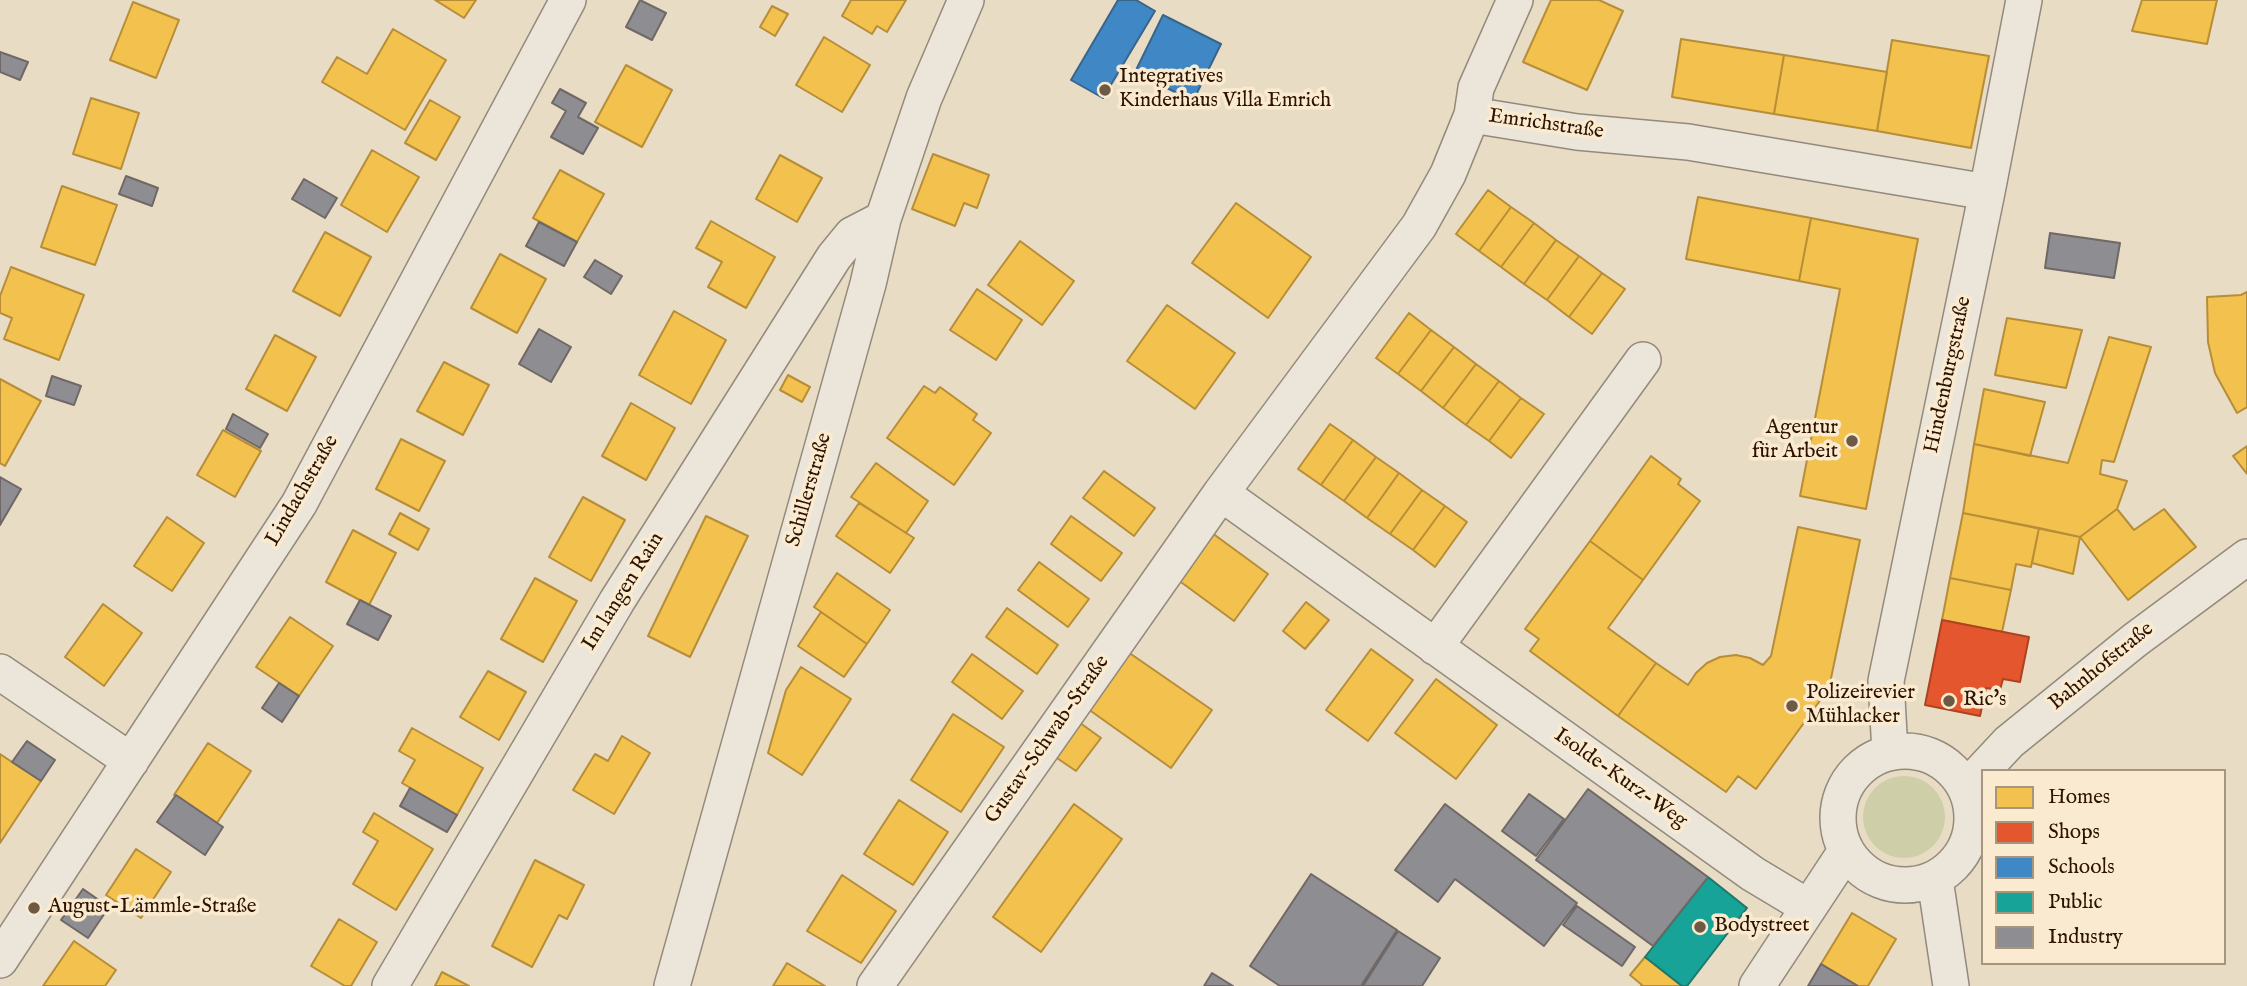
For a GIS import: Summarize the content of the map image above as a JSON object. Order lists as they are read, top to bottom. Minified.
{"streets":{"street":["Emrichstraße","Hindenburgstraße","Schillerstraße","Lindachstraße","Im langen Rain","Bahnhofstraße","Gustav-Schwab-Straße","Isolde-Kurz-Weg"]},"crossings":[["Emrichstraße","Hindenburgstraße"],["Emrichstraße","Gustav-Schwab-Straße"],["Emrichstraße","Isolde-Kurz-Weg"],["Hindenburgstraße","Bahnhofstraße"],["Schillerstraße","Im langen Rain"],["Gustav-Schwab-Straße","Isolde-Kurz-Weg"]],"places":["Integratives Kinderhaus Villa Emrich","Agentur für Arbeit","Ric's","Polizeirevier Mühlacker","August-Lämmle-Straße","Bodystreet"],"legend":["Homes","Shops","Schools","Public","Industry"]}
